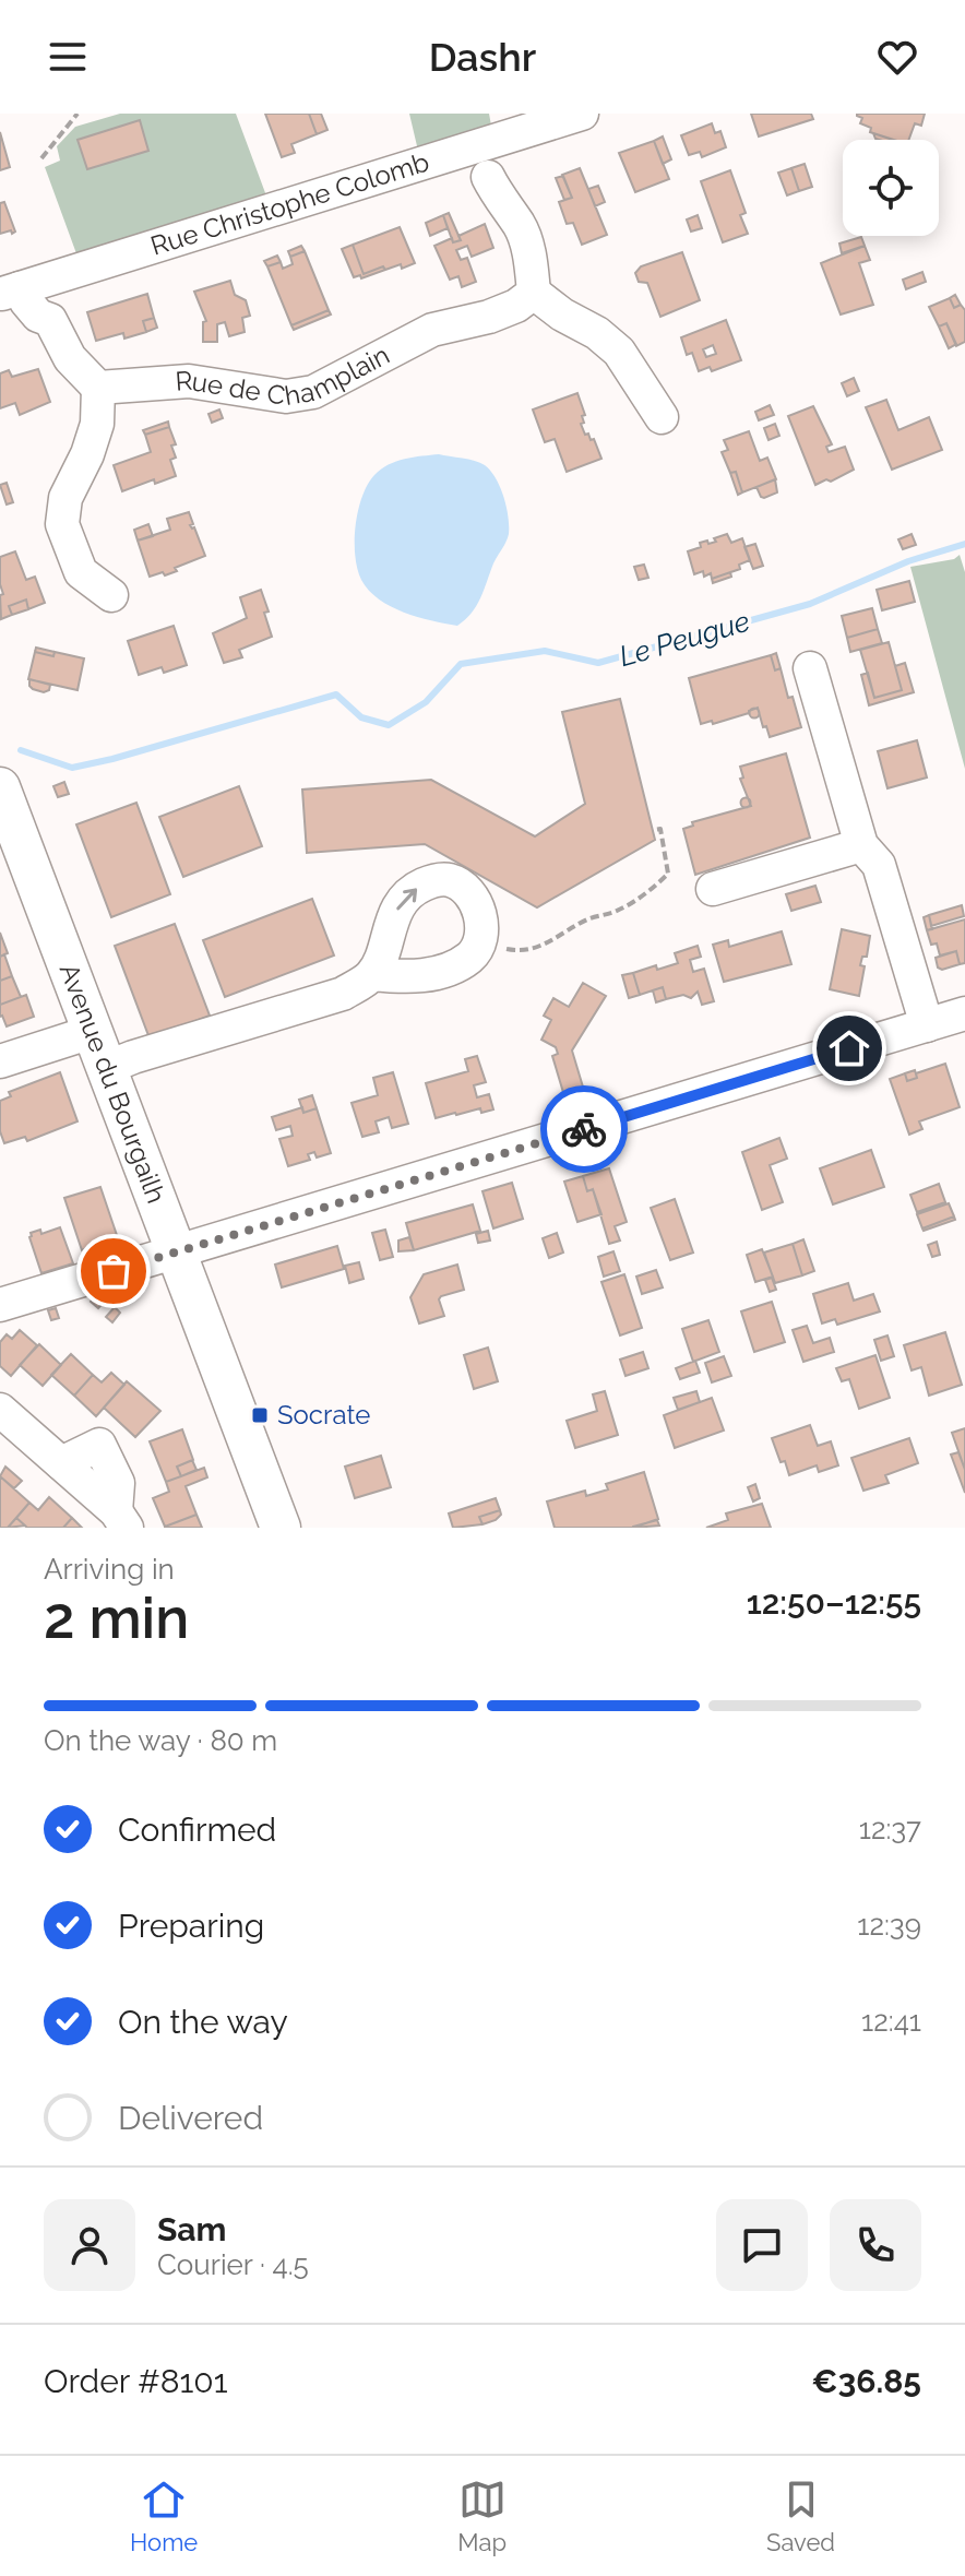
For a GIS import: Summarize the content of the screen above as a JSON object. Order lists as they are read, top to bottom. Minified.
{"streets":{"main road":["Avenue du Bourgailh"],"street":["Rue Christophe Colomb","Rue de Champlain"]},"water":["Le Peugue"],"places":{"transit":["Socrate"]},"page":{"header":"Dashr","heading":["2 min","Arriving in","12:50–12:55"],"panel":["Sam","Courier · 4.5","Order #8101","€36.85"],"bar":"On the way · 80 m","list":[["Confirmed","12:37"],["Preparing","12:39"],["On the way","12:41"],"Delivered"],"tabs":["Home","Map","Saved"]}}
